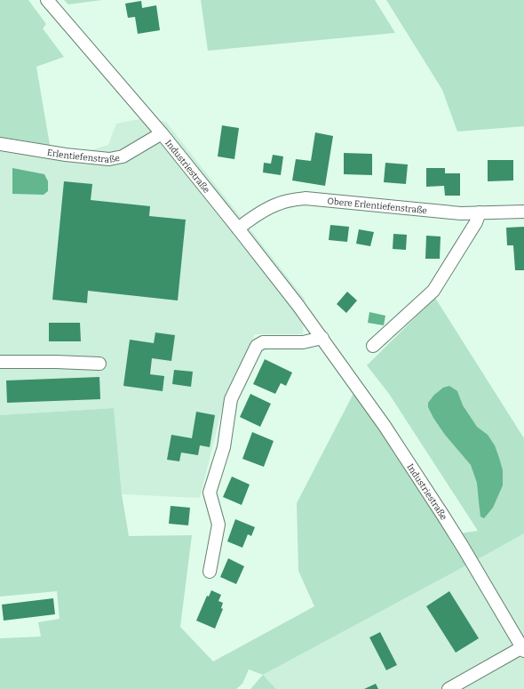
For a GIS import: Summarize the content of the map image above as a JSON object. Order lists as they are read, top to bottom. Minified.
{"streets":{"street":["Erlentiefenstraße","Industriestraße","Obere Erlentiefenstraße"]},"crossings":[["Erlentiefenstraße","Industriestraße"],["Industriestraße","Obere Erlentiefenstraße"]]}
